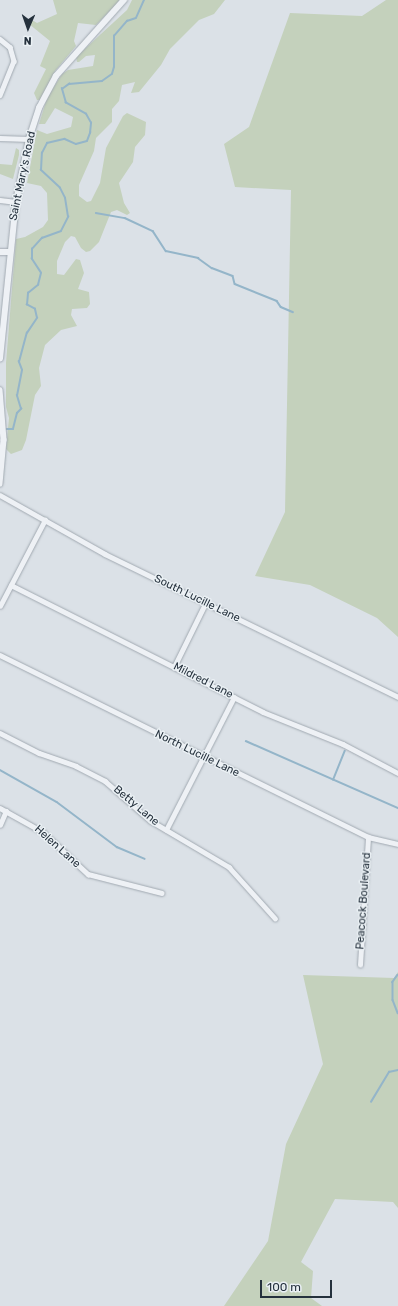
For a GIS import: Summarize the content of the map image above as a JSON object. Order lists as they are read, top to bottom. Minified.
{"streets":{"street":["Saint Mary's Road","South Lucille Lane","Mildred Lane","North Lucille Lane","Betty Lane","Helen Lane","Peacock Boulevard"]},"crossings":[["North Lucille Lane","Peacock Boulevard"]],"scale_bar":"100 m","north":"bottom"}
